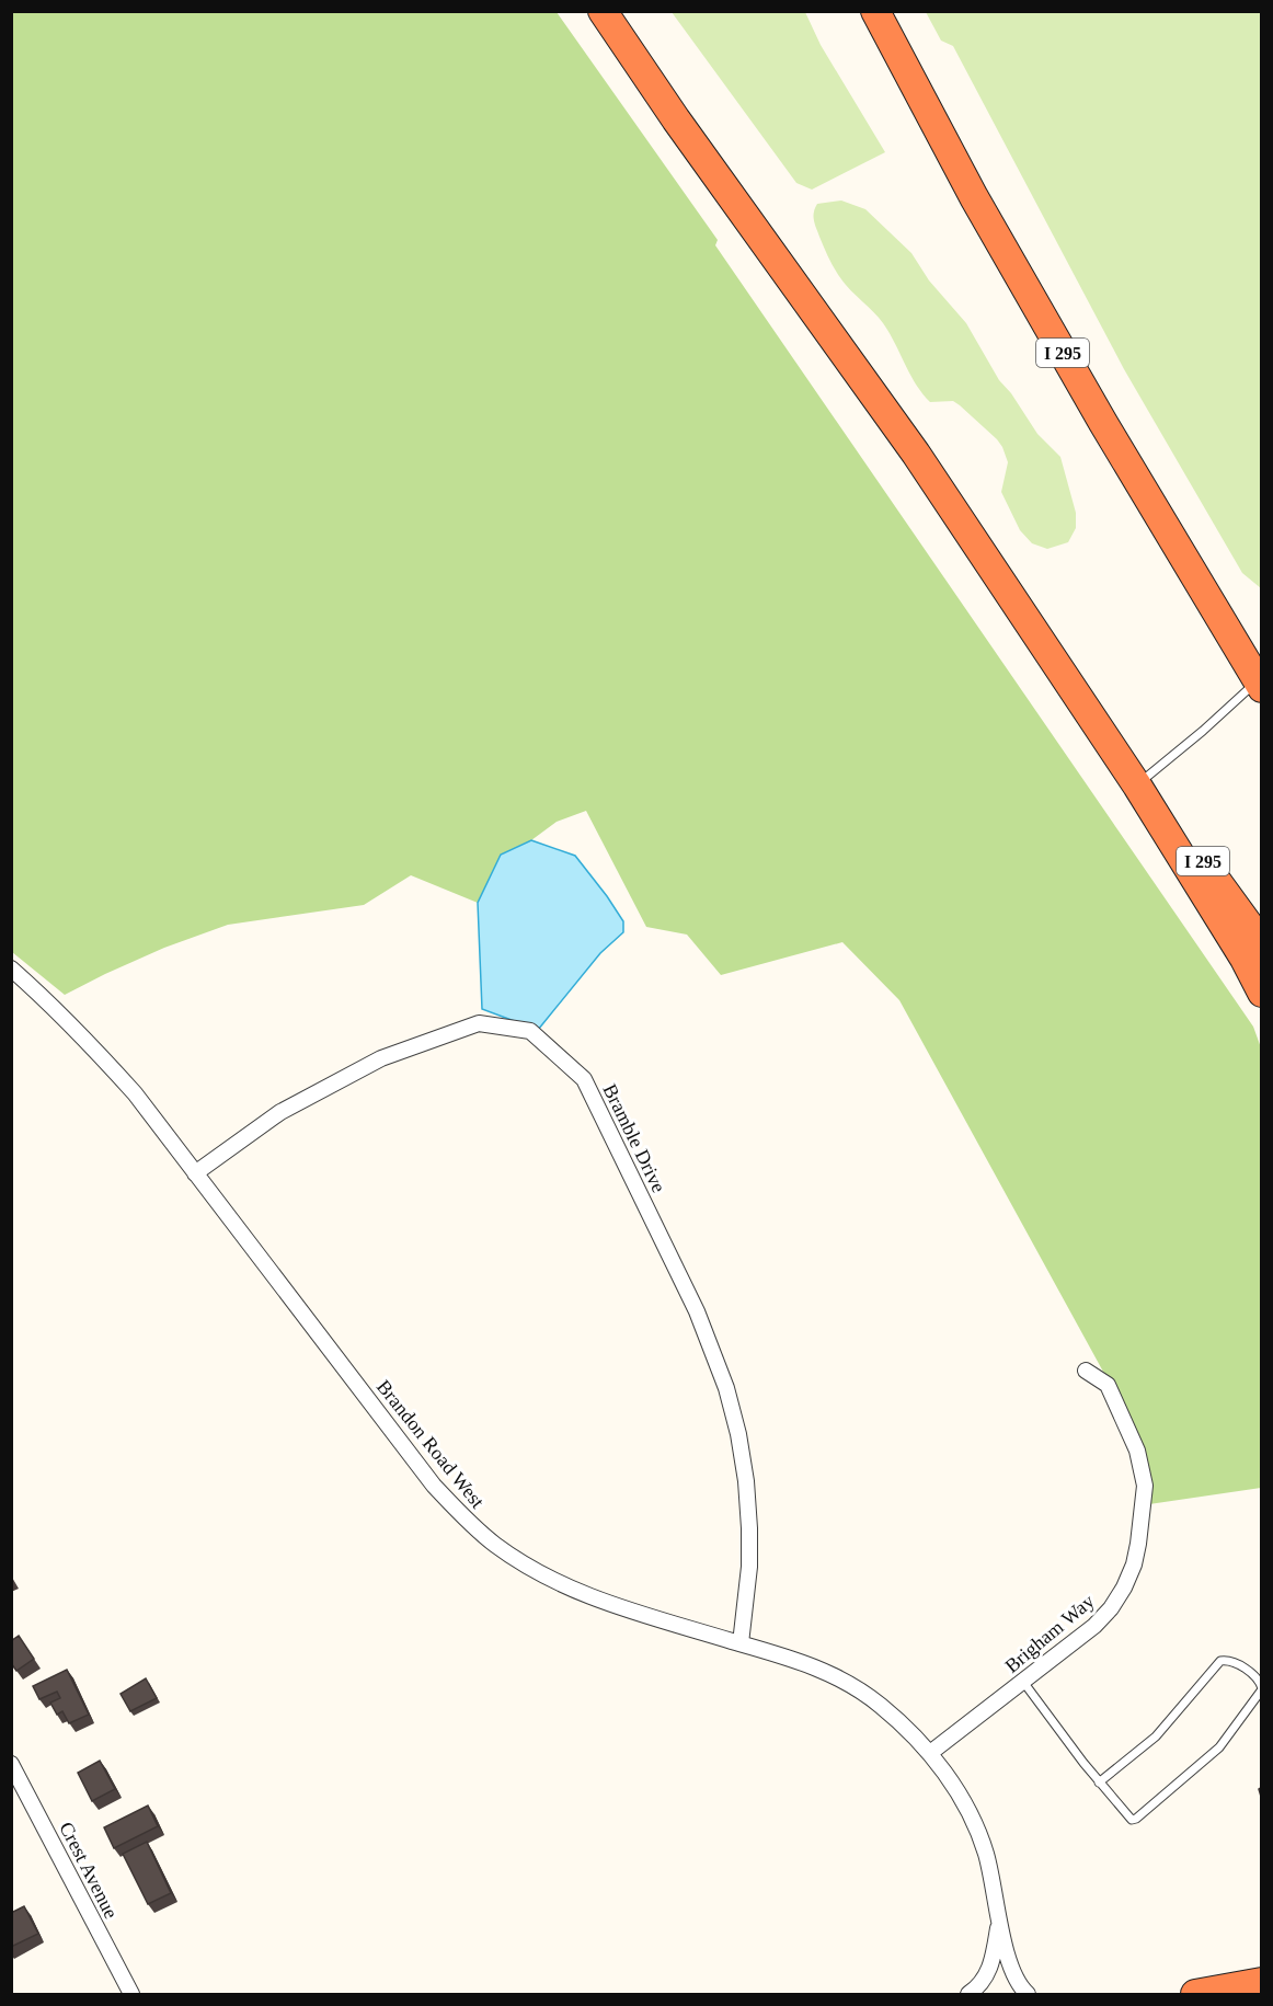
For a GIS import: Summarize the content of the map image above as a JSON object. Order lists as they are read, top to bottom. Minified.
{"streets":{"highway":["I 295"],"street":["Bramble Drive","Brandon Road West","Brigham Way","Crest Avenue"]},"crossings":[["Bramble Drive","Brandon Road West"],["Brandon Road West","Brigham Way"]]}
